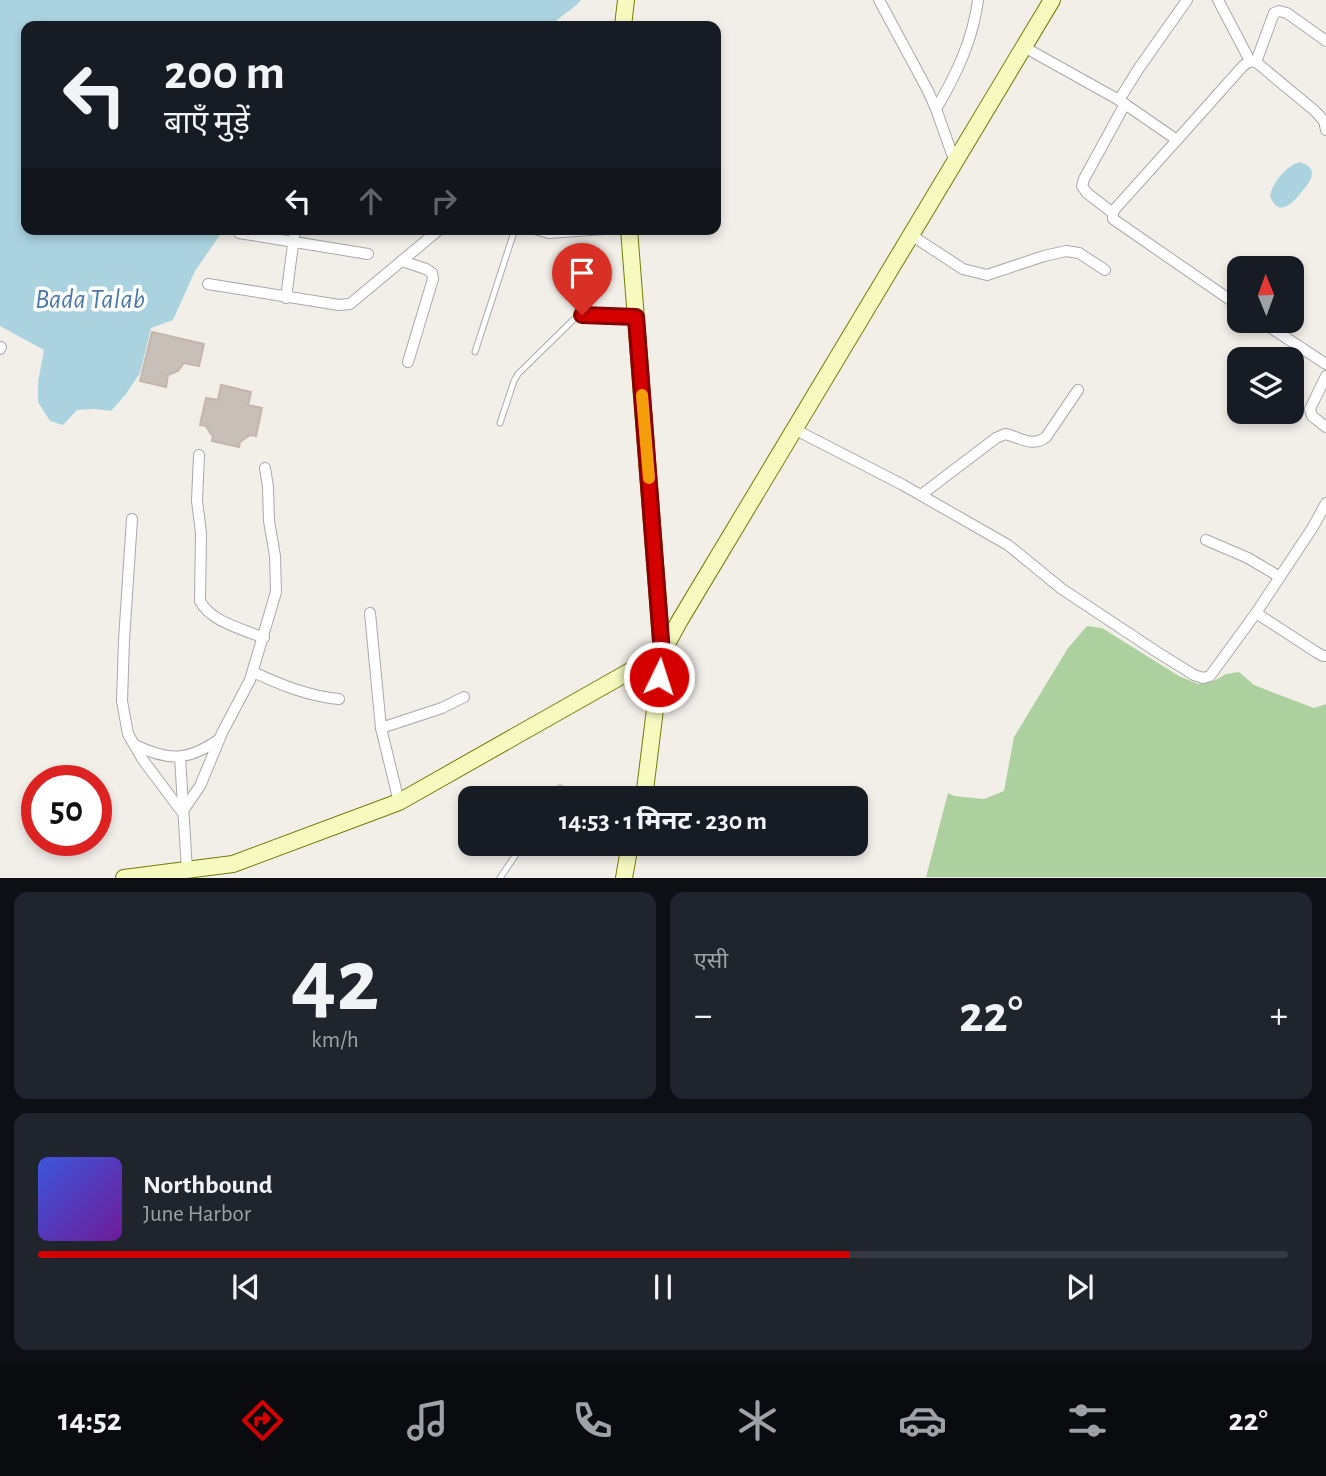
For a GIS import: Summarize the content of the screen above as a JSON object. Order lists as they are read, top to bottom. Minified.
{"water":["Bada Talab"],"north":"top","page":{"turn":["200 m","बाएँ मुड़ें"],"limit":"50","trip":"14:53 · 1 मिनट · 230 m","tile":[["42","km/h"],"एसी"],"heat":["−","22°","+"],"song":["Northbound","June Harbor"],"tabs":["14:52","22°"]}}
